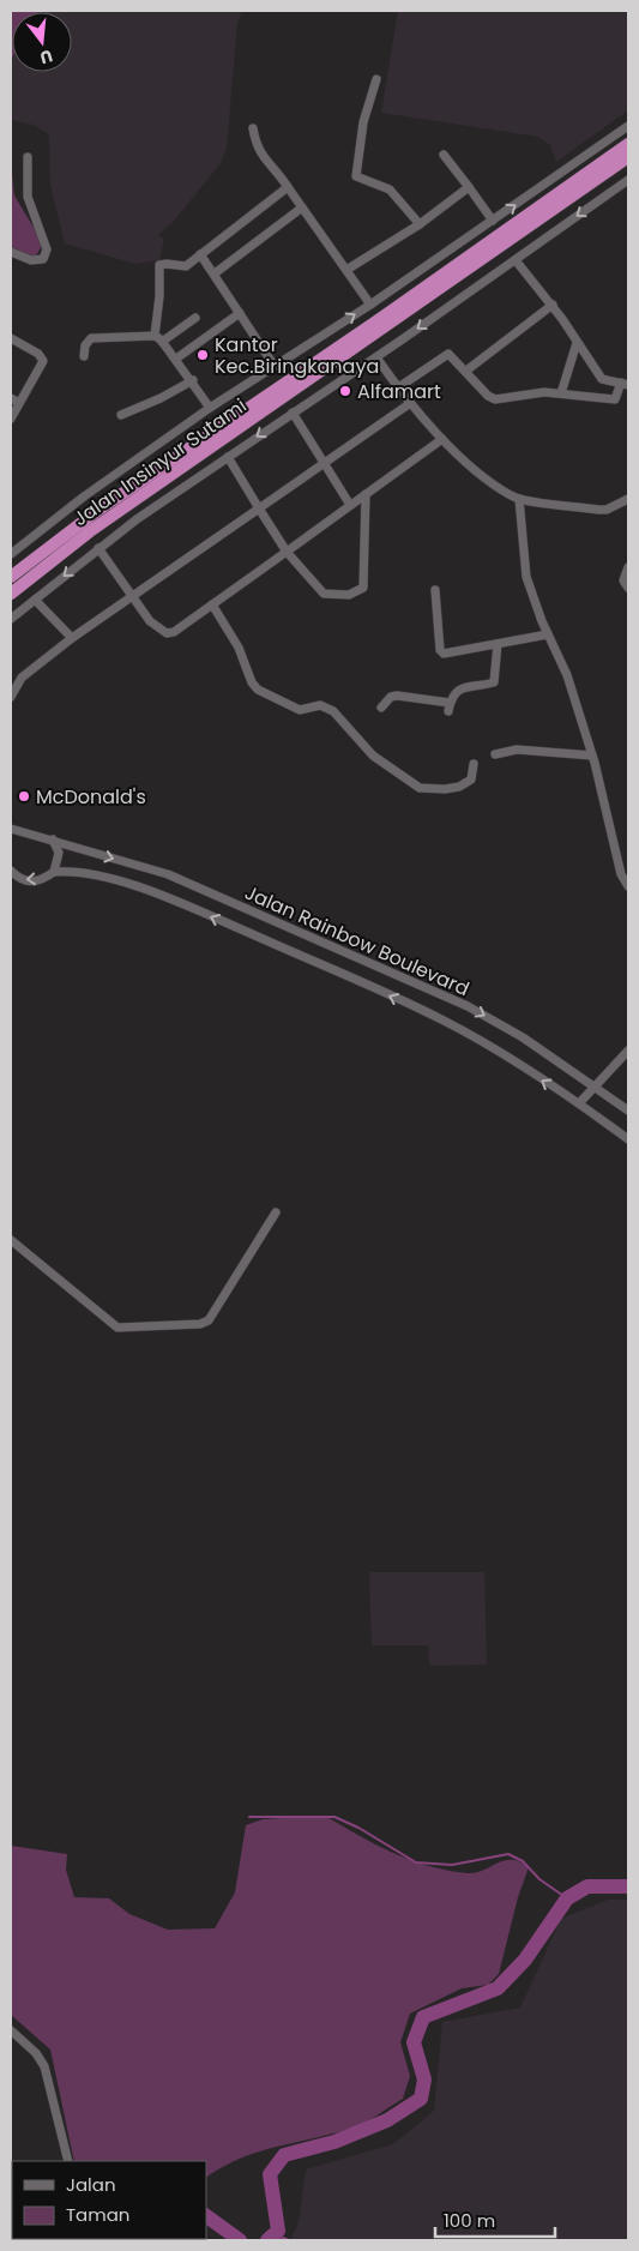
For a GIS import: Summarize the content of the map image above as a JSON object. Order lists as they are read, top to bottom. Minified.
{"streets":{"highway":["Jalan Insinyur Sutami"],"street":["Jalan Rainbow Boulevard"]},"places":["Kantor Kec.Biringkanaya","Alfamart","McDonald's"],"legend":["Jalan","Taman"],"scale_bar":"100 m","north":"bottom"}
